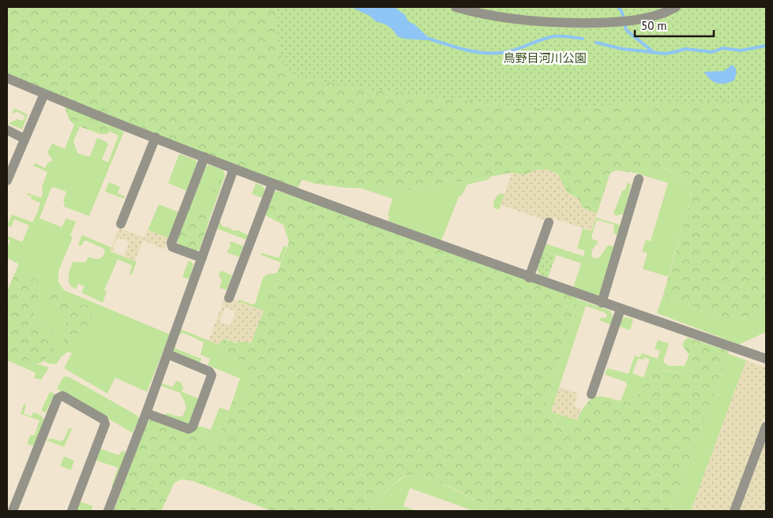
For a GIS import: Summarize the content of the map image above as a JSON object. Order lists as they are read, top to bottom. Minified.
{"parks":["鳥野目河川公園"],"scale_bar":"50 m"}
